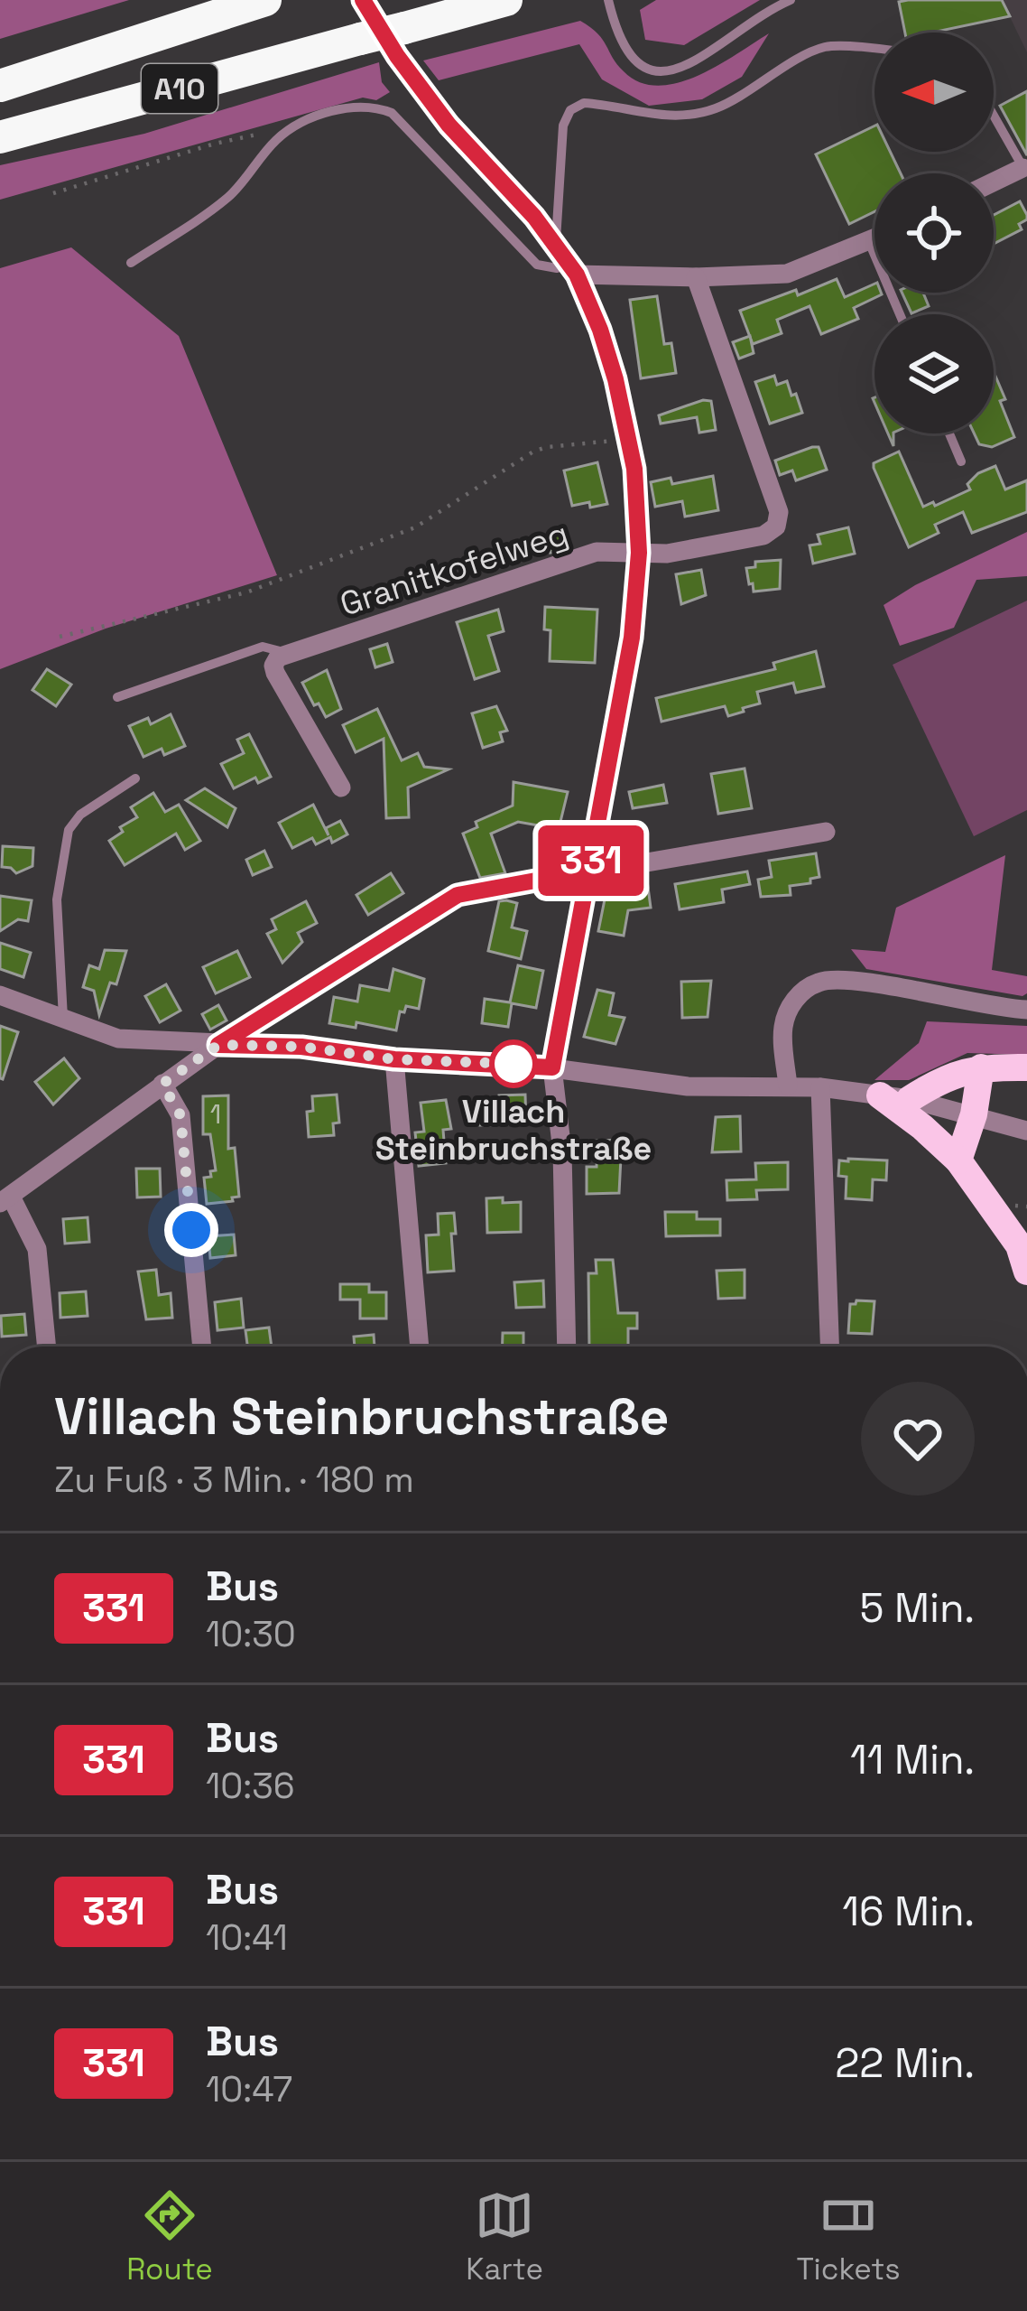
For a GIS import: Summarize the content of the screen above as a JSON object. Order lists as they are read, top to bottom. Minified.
{"streets":{"highway":["A10"],"street":["Granitkofelweg"]},"places":["Villach Steinbruchstraße"],"lines":["bus line 331"],"house_numbers":["1"],"north":"left","page":{"on_map":"331","heading":["Villach Steinbruchstraße","Zu Fuß · 3 Min. · 180 m"],"list":[{"mark":"331","name":"Bus","note":"10:30","value":"5 Min."},{"mark":"331","name":"Bus","note":"10:36","value":"11 Min."},{"mark":"331","name":"Bus","note":"10:41","value":"16 Min."},{"mark":"331","name":"Bus","note":"10:47","value":"22 Min."}],"tabs":["Route","Karte","Tickets"]}}
